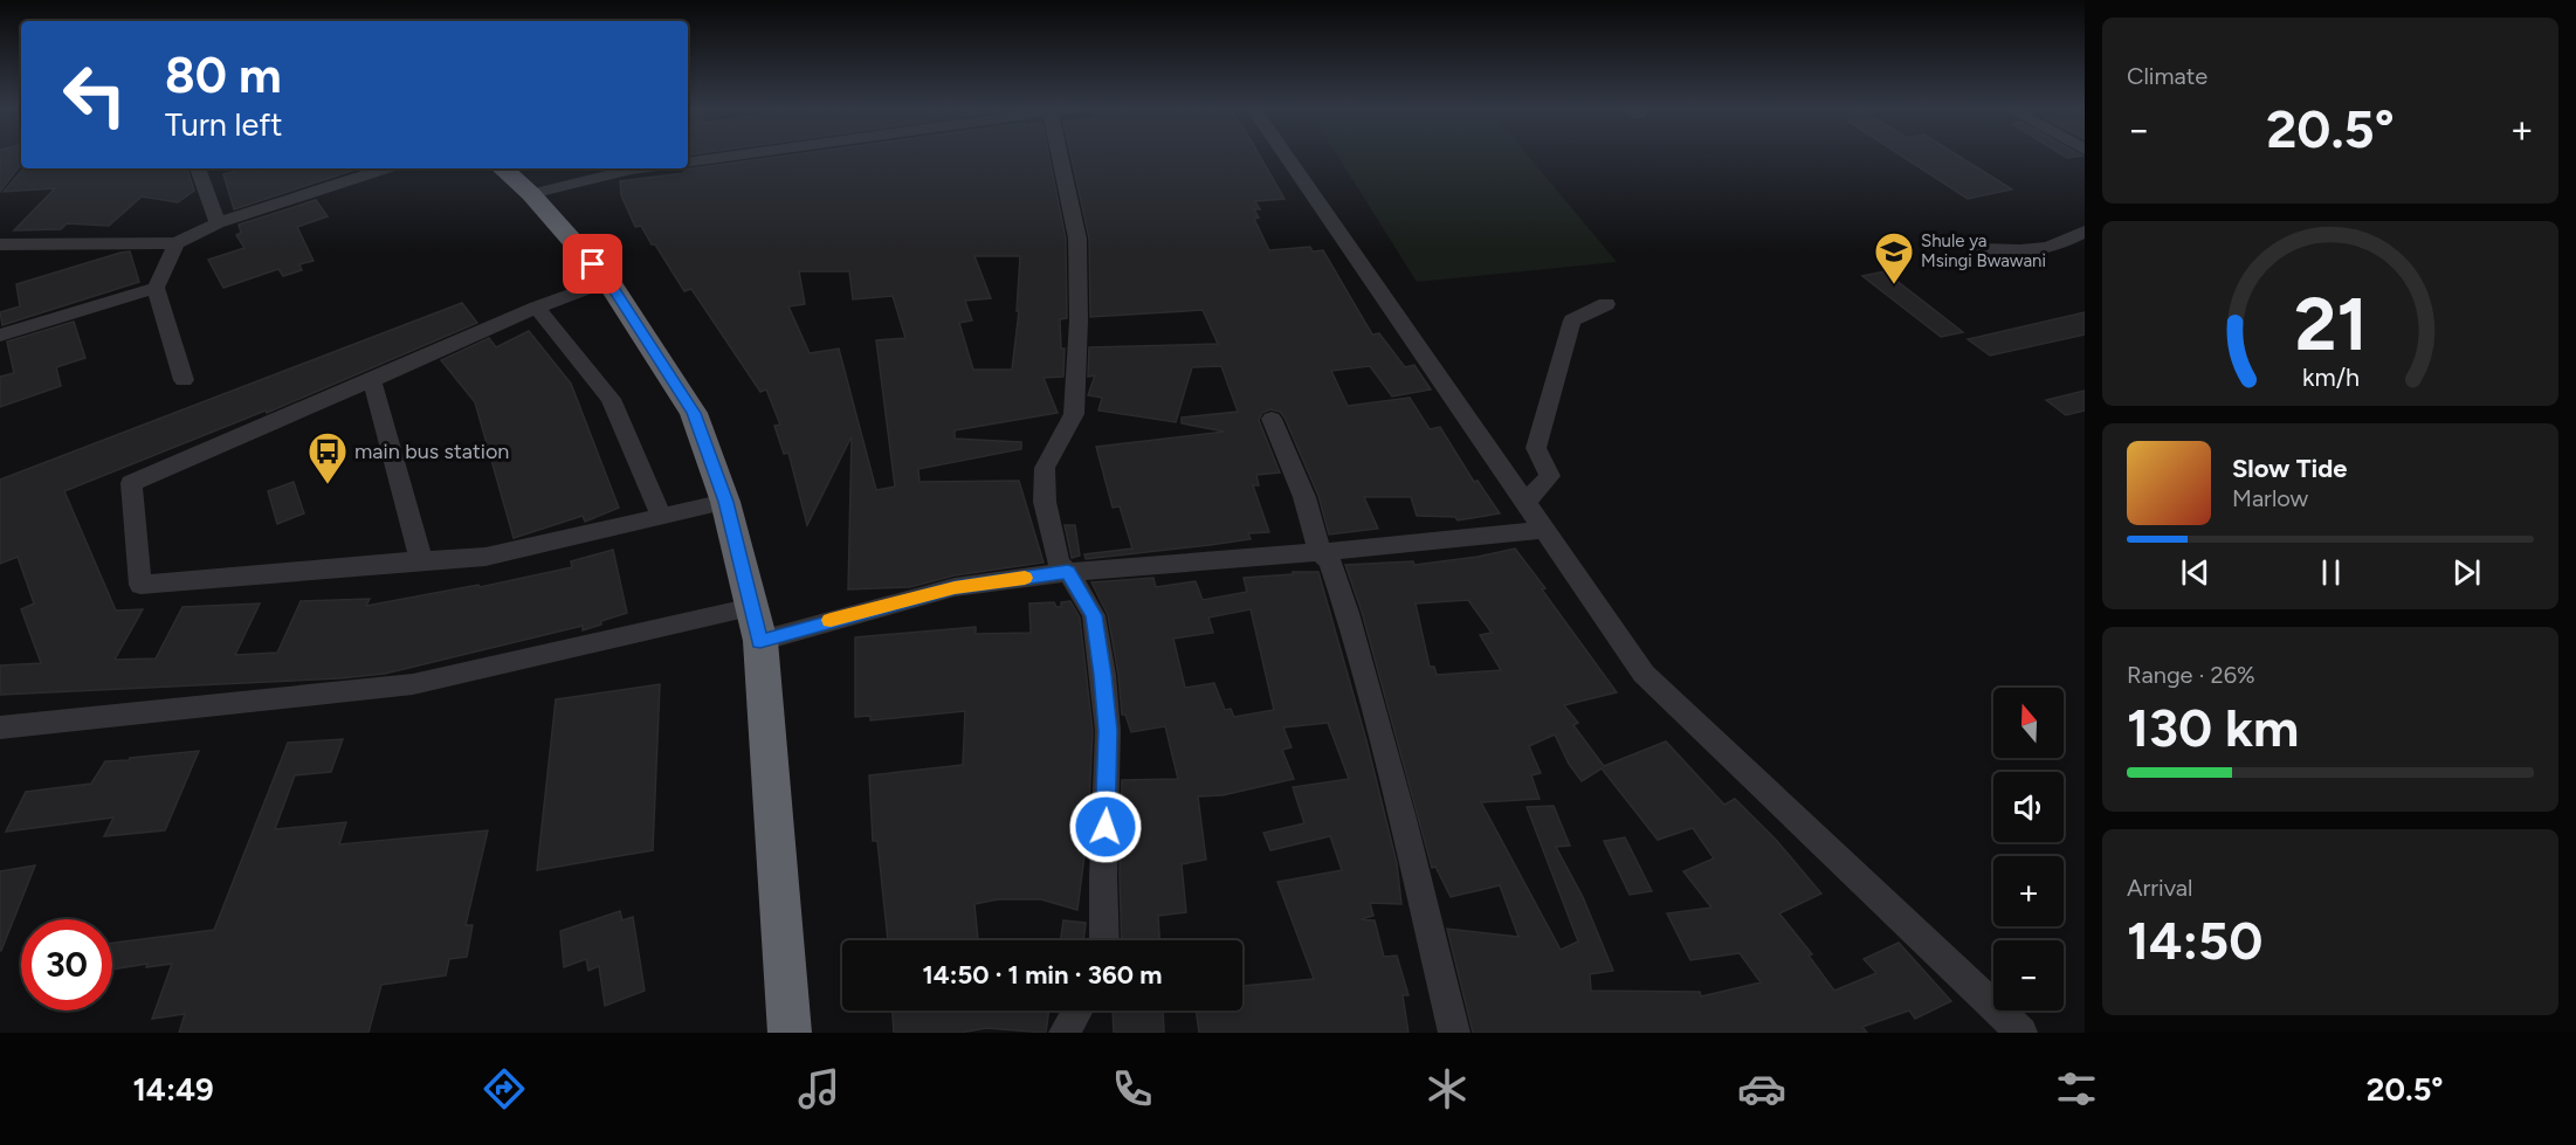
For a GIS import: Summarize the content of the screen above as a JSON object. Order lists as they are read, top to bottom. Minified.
{"places":{"school or university":["Shule ya Msingi Bwawani"],"bus stop":["main bus station"]},"north":"top","page":{"tile":["Climate",["Range · 26%","130 km"],["Arrival","14:50"]],"turn":["80 m","Turn left"],"heat":["−","20.5°","+"],"song":["Slow Tide","Marlow"],"map_buttons":["+","−"],"limit":"30","trip":"14:50 · 1 min · 360 m","tabs":["14:49","20.5°"],"gauge":["21","km/h"]}}
